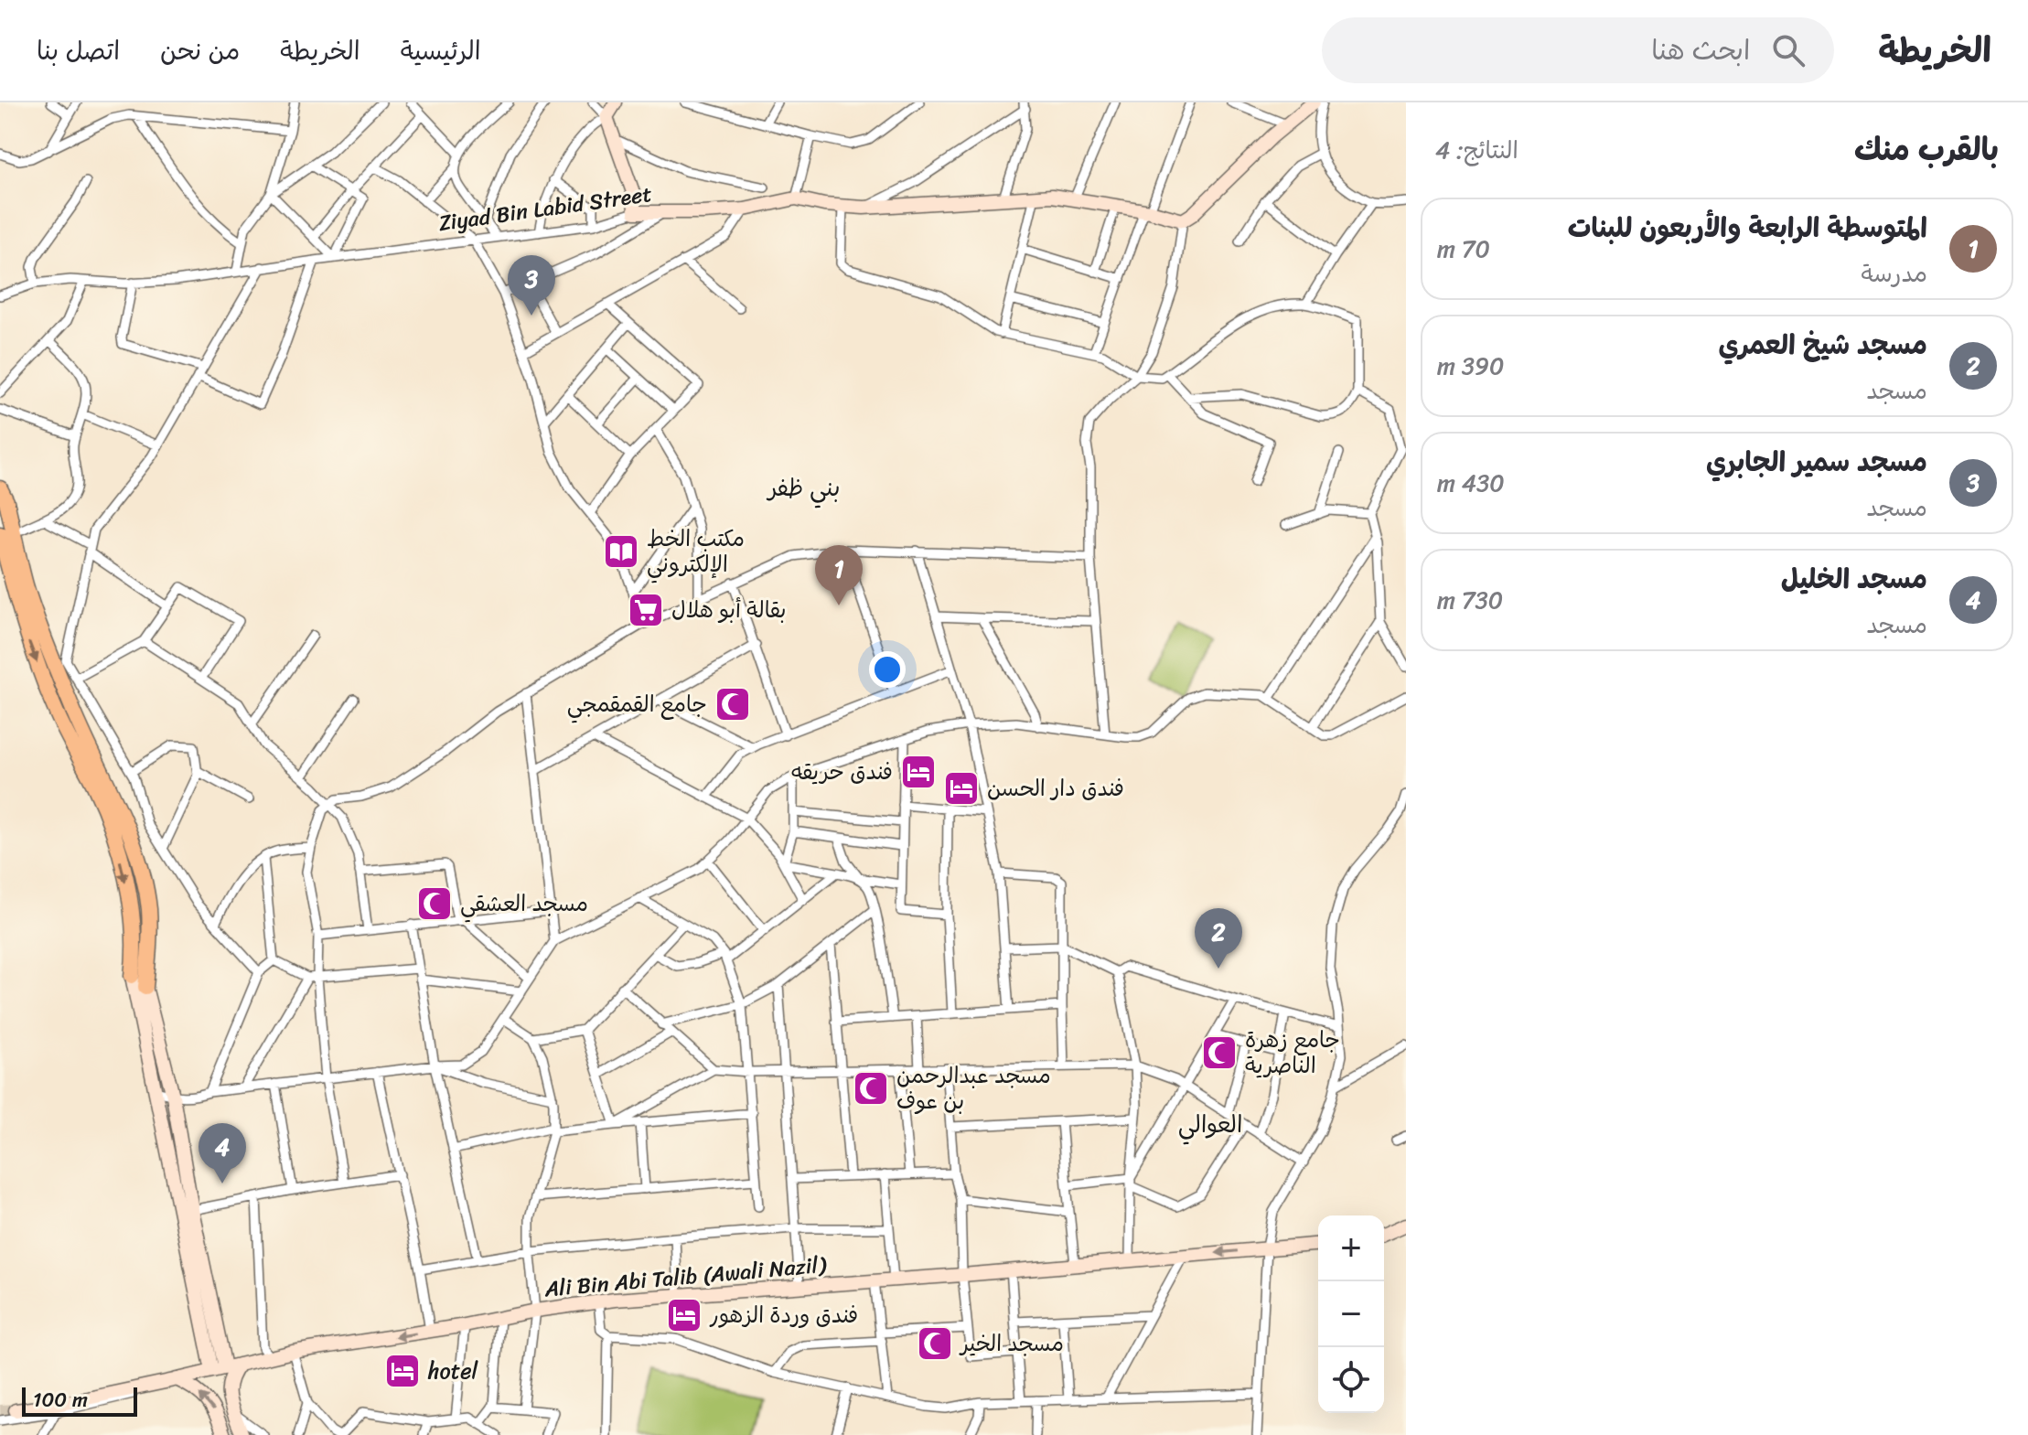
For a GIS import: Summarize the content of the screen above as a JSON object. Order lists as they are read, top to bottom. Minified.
{"streets":{"main road":["Ziyad Bin Labid Street","Ali Bin Abi Talib (Awali Nazil)"]},"districts":["بني ظفر","العوالي"],"places":{"library":["مكتب الخط الإلكتروني"],"supermarket":["بقالة أبو هلال"],"mosque":["جامع القمقمجي","مسجد العشقي","جامع زهرة الناصرية","مسجد عبدالرحمن بن عوف","مسجد الخير"],"hotel":["فندق حريقه","فندق دار الحسن","فندق وردة الزهور","hotel"]},"scale_bar":"100 m","page":{"header":"الخريطة","search":"ابحث هنا","nav":["الرئيسية","الخريطة","من نحن","اتصل بنا"],"heading":["بالقرب منك","النتائج: 4"],"list":[{"mark":"1","name":"المتوسطة الرابعة والأربعون للبنات","note":"مدرسة","value":"70 m"},{"mark":"2","name":"مسجد شيخ العمري","note":"مسجد","value":"390 m"},{"mark":"3","name":"مسجد سمير الجابري","note":"مسجد","value":"430 m"},{"mark":"4","name":"مسجد الخليل","note":"مسجد","value":"730 m"}],"pins":["3","1","2","4"],"map_buttons":["+","−"],"scale":"100 m"}}
